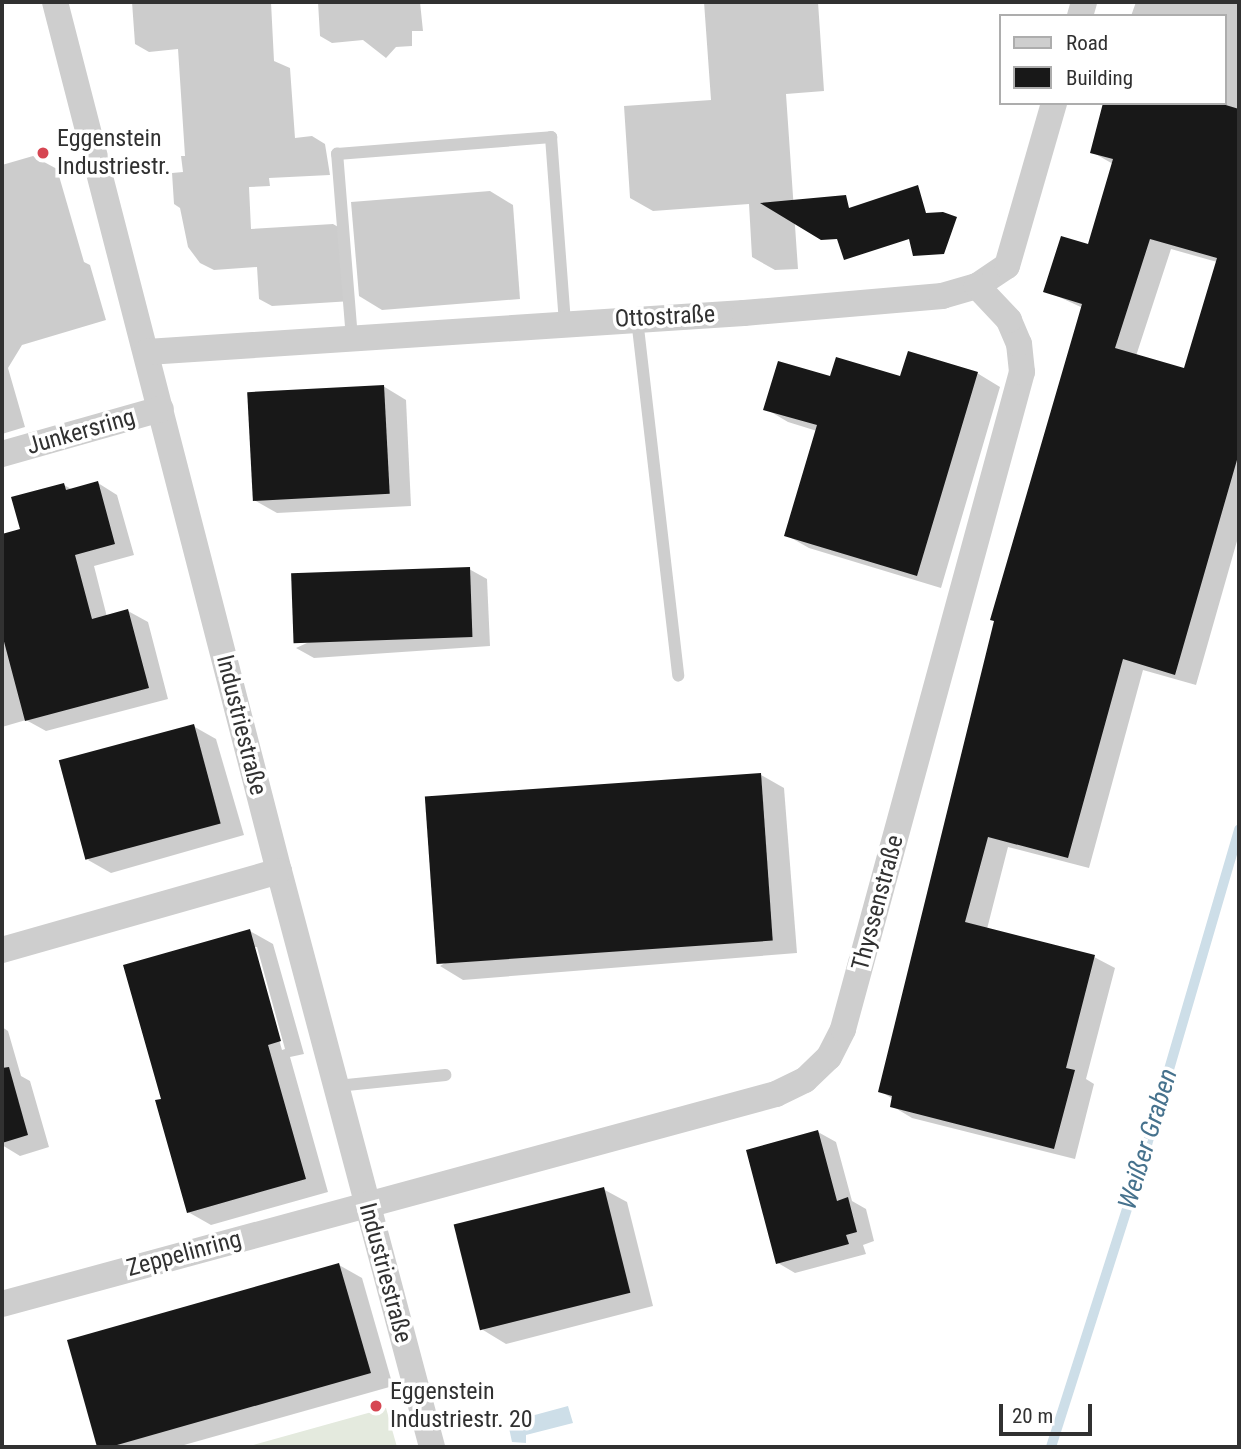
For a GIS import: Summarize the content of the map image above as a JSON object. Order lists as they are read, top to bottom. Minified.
{"streets":{"street":["Ottostraße","Junkersring","Industriestraße","Thyssenstraße","Zeppelinring"]},"crossings":[["Ottostraße","Industriestraße"],["Ottostraße","Thyssenstraße"],["Junkersring","Industriestraße"],["Industriestraße","Thyssenstraße"],["Industriestraße","Zeppelinring"],["Thyssenstraße","Zeppelinring"]],"water":["Weißer Graben"],"places":["Eggenstein Industriestr.","Eggenstein Industriestr. 20"],"legend":["Road","Building"],"scale_bar":"20 m"}
